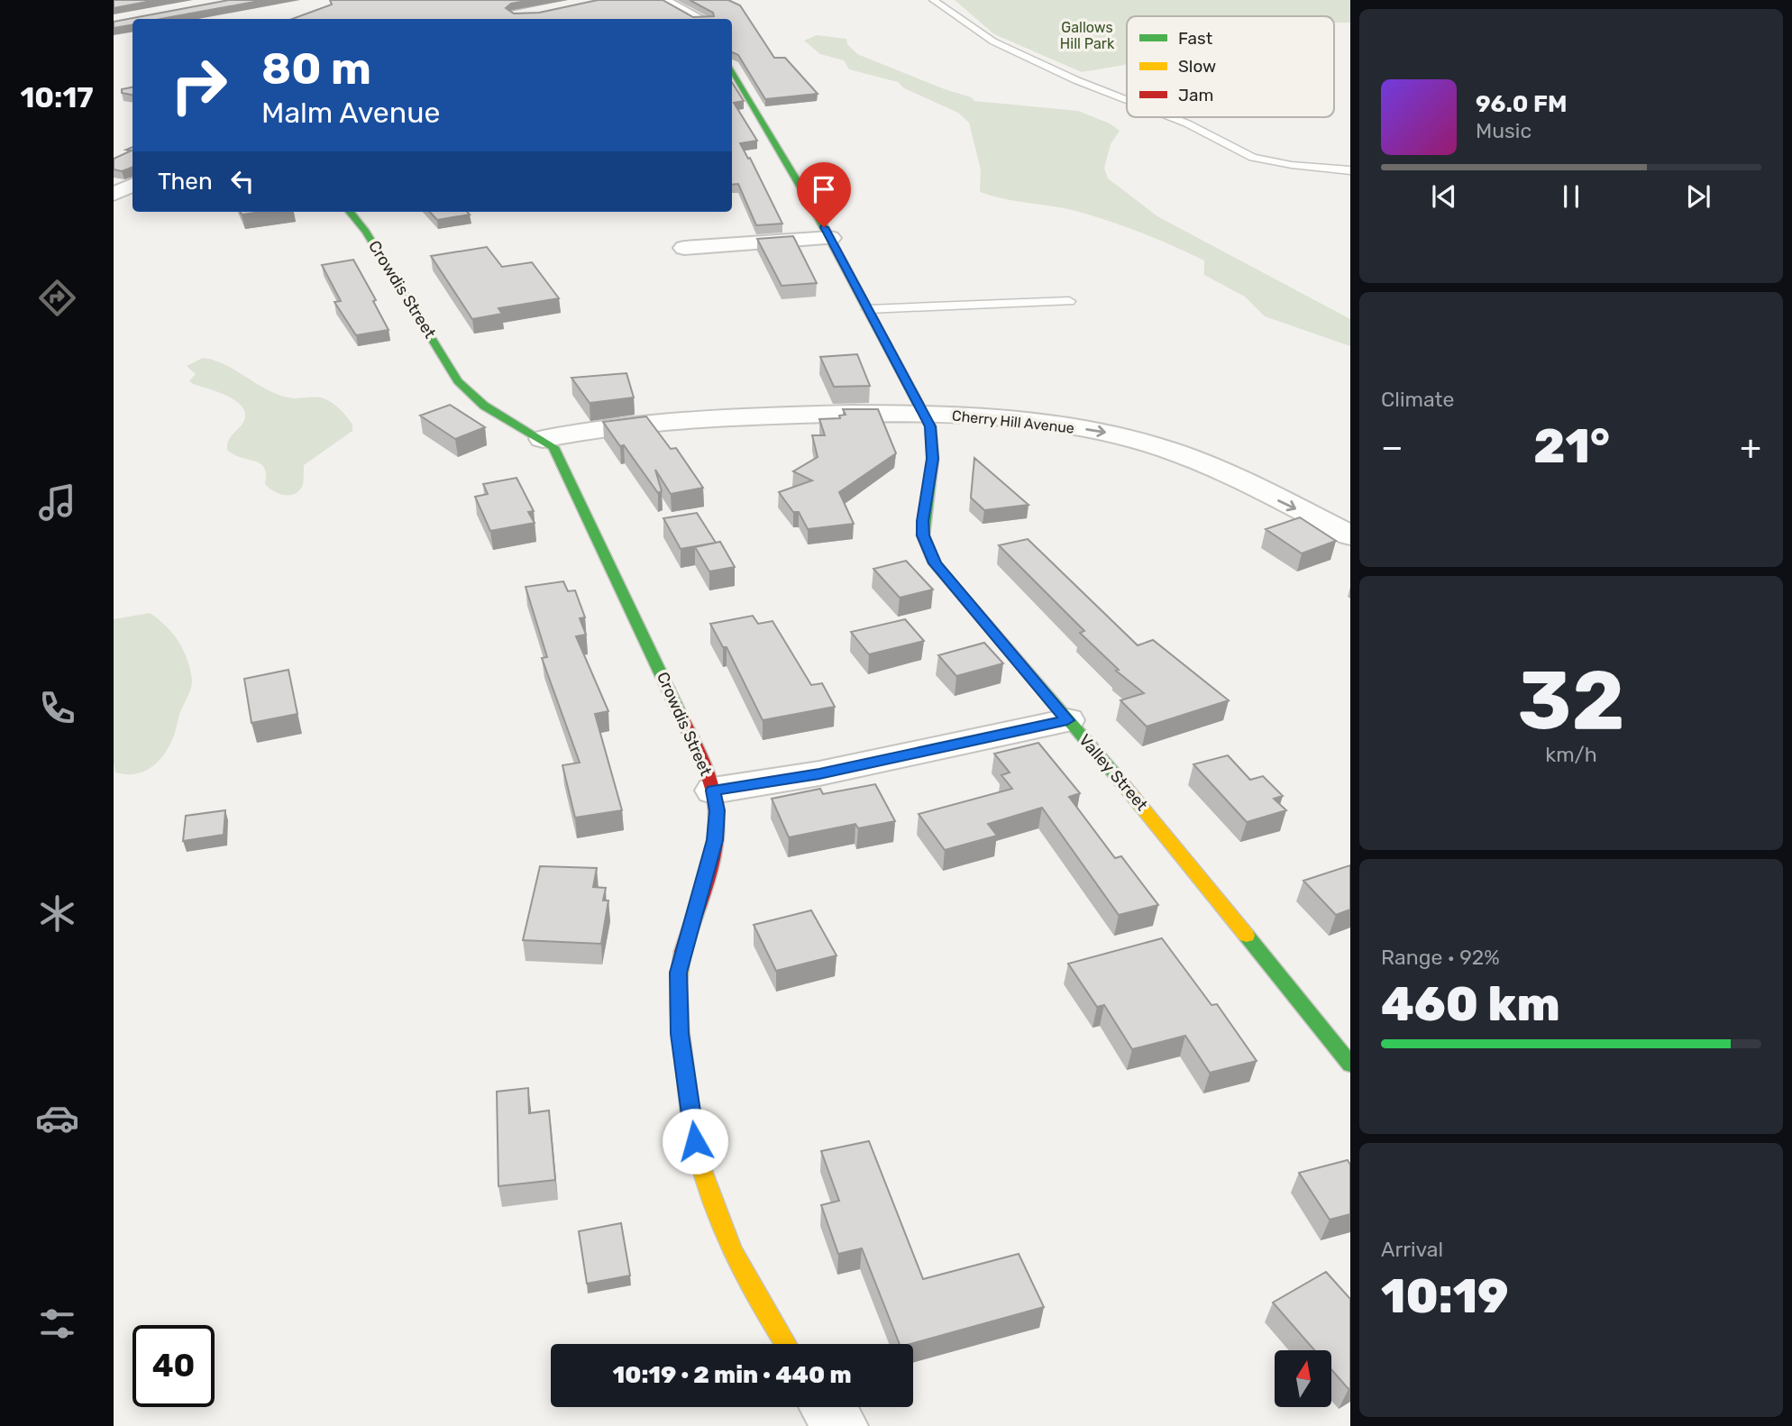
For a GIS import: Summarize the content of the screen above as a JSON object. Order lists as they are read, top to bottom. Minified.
{"streets":{"street":["Crowdis Street","Cherry Hill Avenue","Valley Street"]},"crossings":[["Crowdis Street","Cherry Hill Avenue"],["Cherry Hill Avenue","Valley Street"]],"one_way":["Cherry Hill Avenue"],"parks":["Gallows Hill Park"],"legend":["Fast","Slow","Jam"],"north":"top","page":{"tabs":"10:17","turn":["80 m","Malm Avenue"],"song":["96.0 FM","Music"],"then":"Then","tile":["Climate",["32","km/h"],["Range · 92%","460 km"],["Arrival","10:19"]],"heat":["−","21°","+"],"limit":"40","trip":"10:19 · 2 min · 440 m"}}
